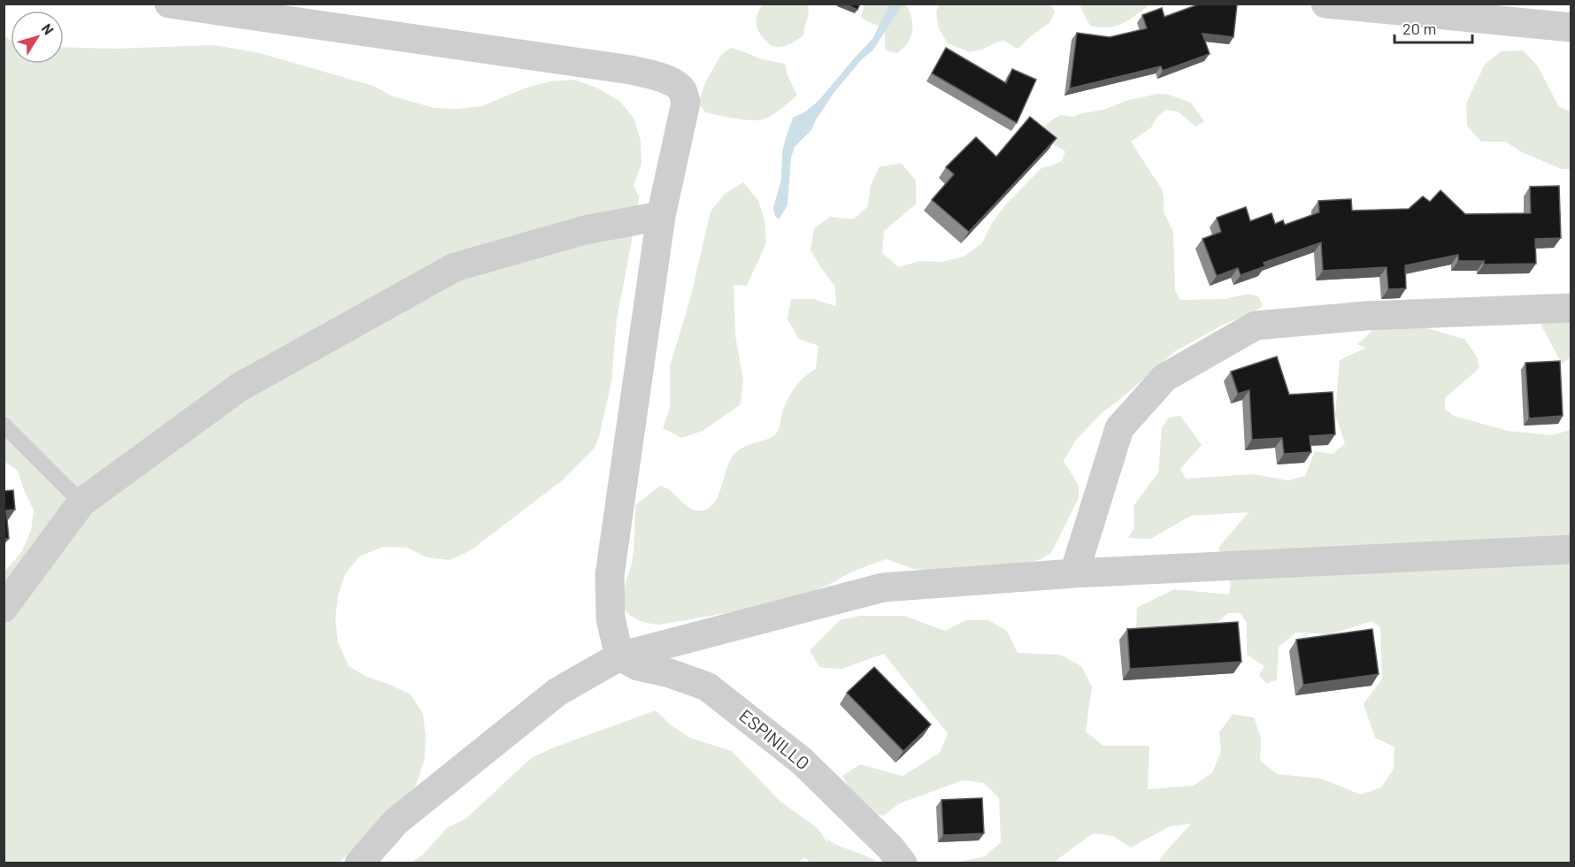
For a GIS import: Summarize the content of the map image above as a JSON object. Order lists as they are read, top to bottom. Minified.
{"streets":{"street":["ESPINILLO"]},"scale_bar":"20 m","north":"top right"}
